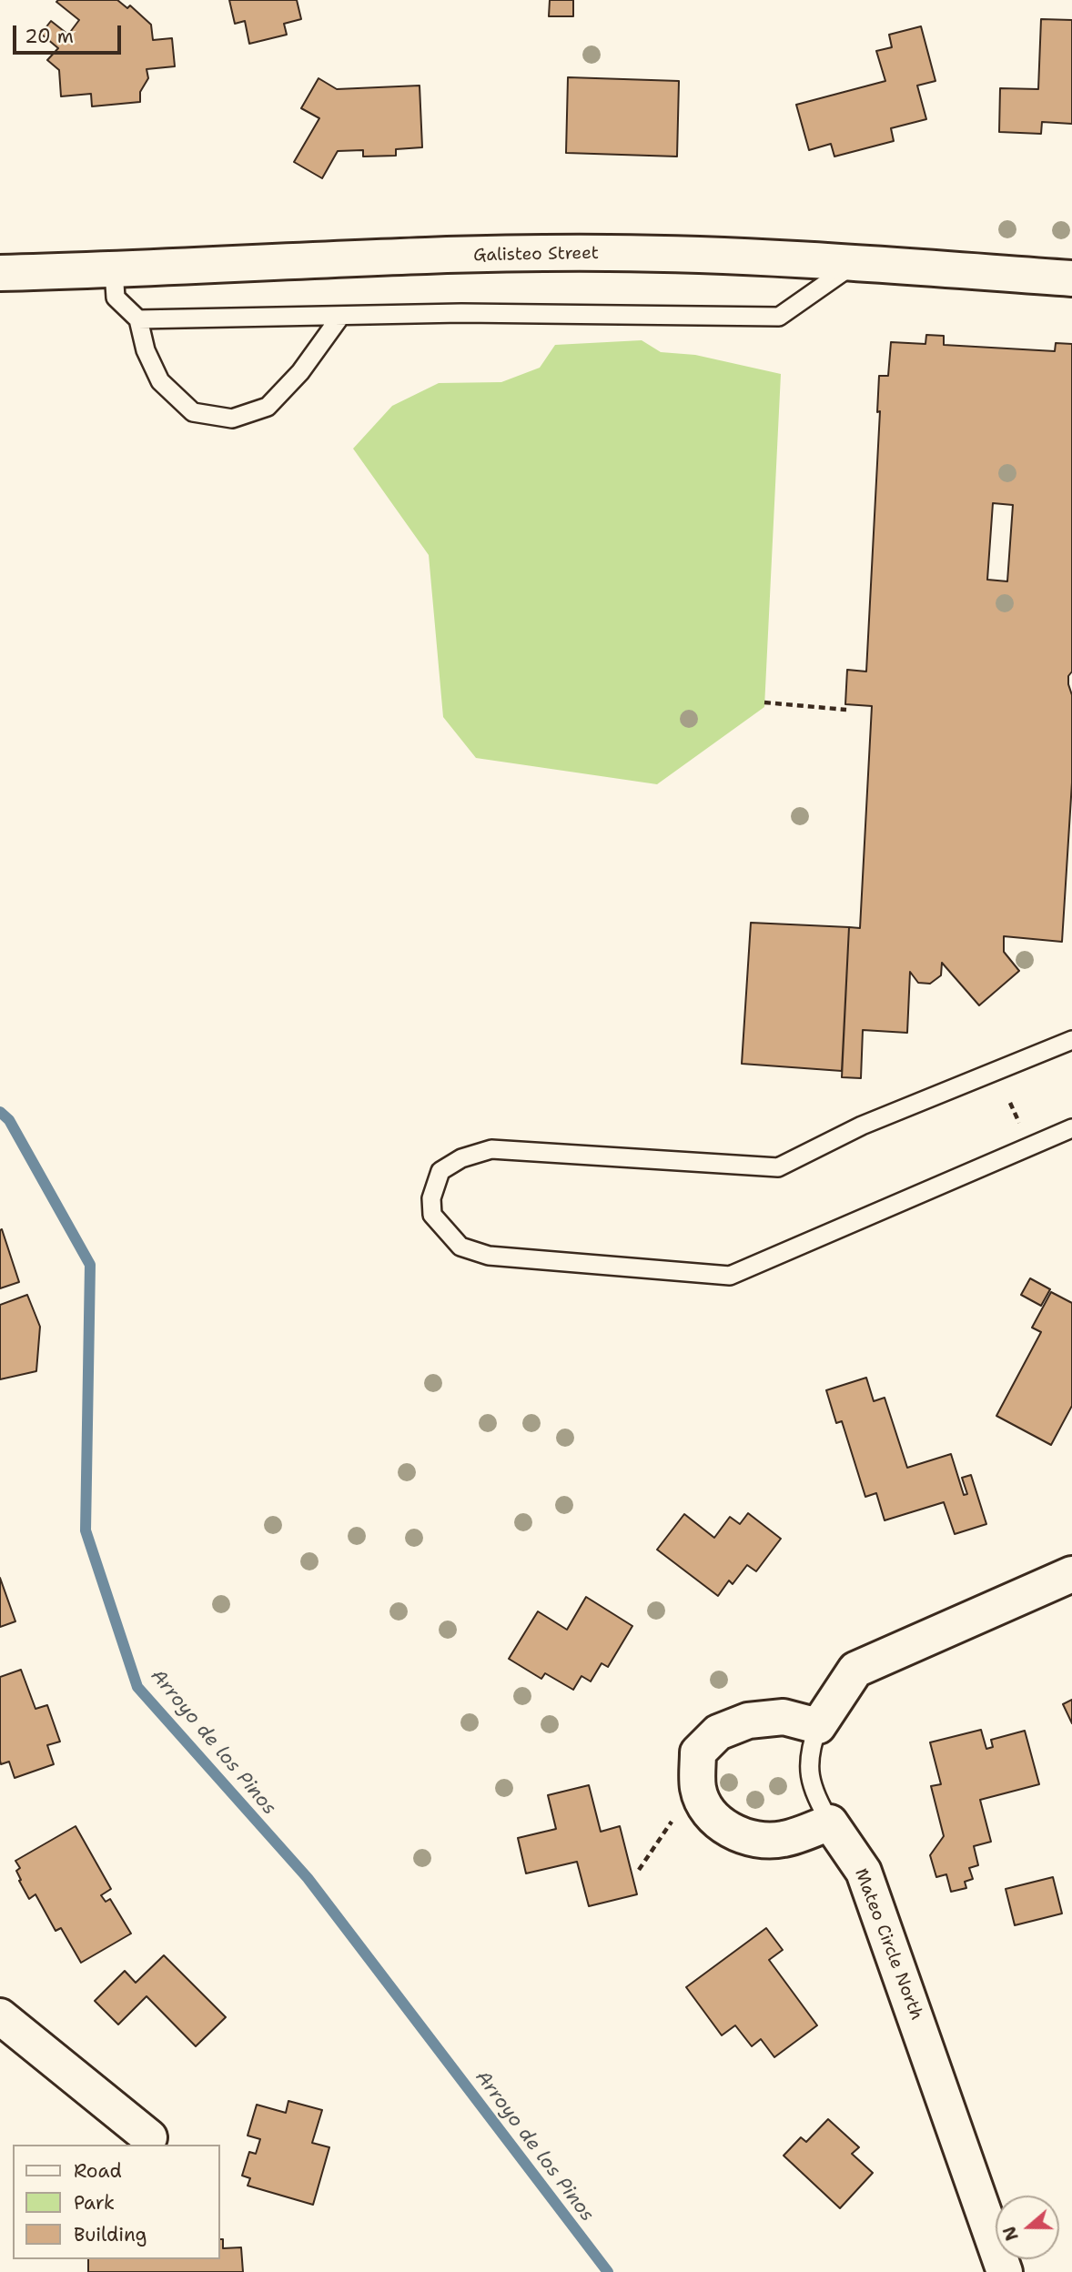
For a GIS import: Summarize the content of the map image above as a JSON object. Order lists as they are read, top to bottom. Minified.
{"streets":{"street":["Galisteo Street","Mateo Circle North"]},"water":["Arroyo de los Pinos"],"legend":["Road","Park","Building"],"scale_bar":"20 m","north":"left"}
